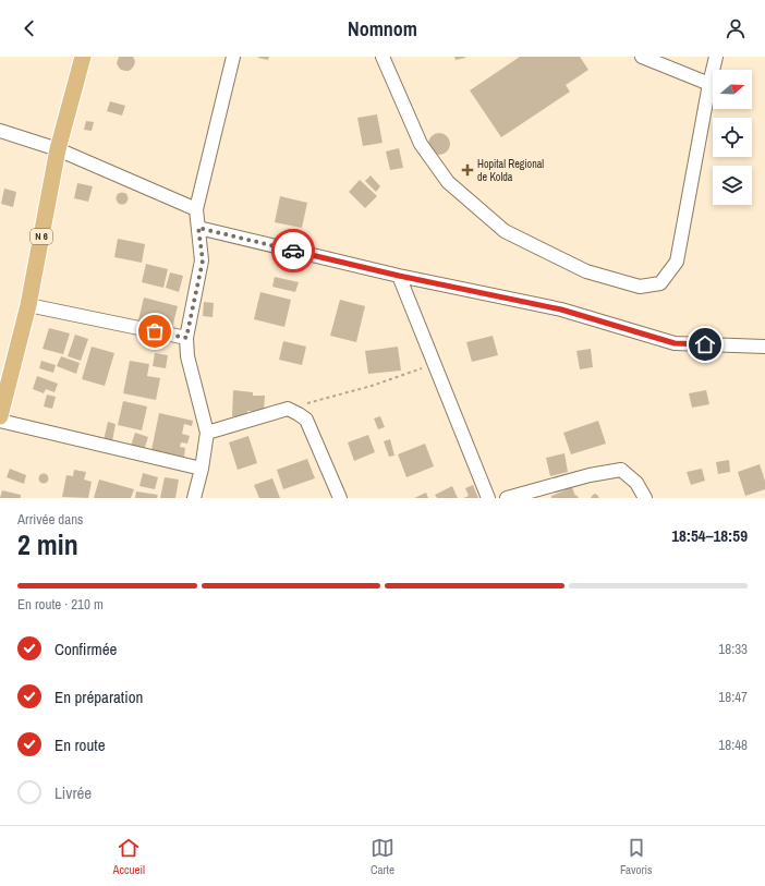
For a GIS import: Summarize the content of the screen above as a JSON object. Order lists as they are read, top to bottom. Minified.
{"streets":{"main road":["N 6"]},"places":{"health":["Hopital Regional de Kolda"]},"north":"right","page":{"header":"Nomnom","heading":["2 min","Arrivée dans","18:54–18:59"],"bar":"En route · 210 m","list":[["Confirmée","18:33"],["En préparation","18:47"],["En route","18:48"],"Livrée"],"tabs":["Accueil","Carte","Favoris"]}}
